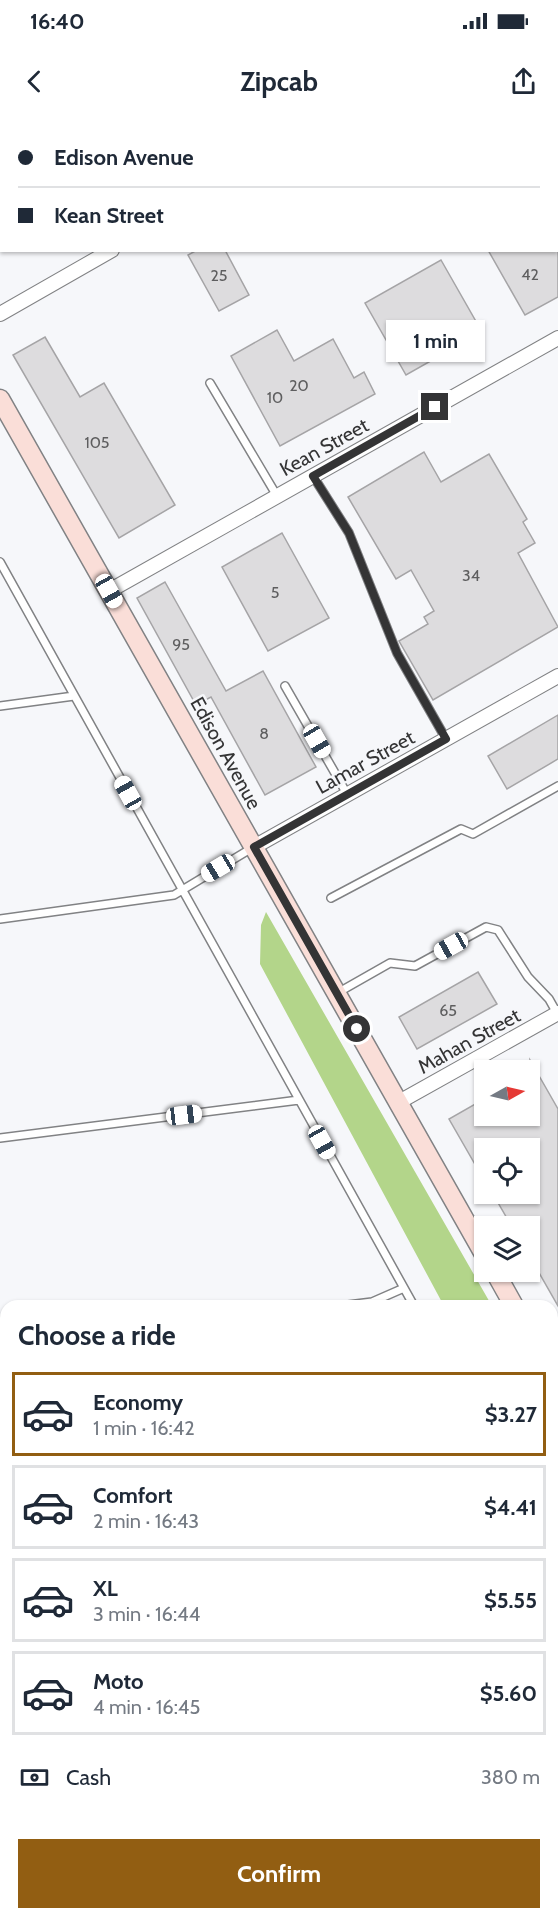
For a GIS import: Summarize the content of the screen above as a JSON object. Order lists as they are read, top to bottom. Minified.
{"streets":{"street":["Kean Street","Edison Avenue","Lamar Street","Mahan Street"]},"crossings":[["Kean Street","Edison Avenue"],["Edison Avenue","Lamar Street"],["Edison Avenue","Mahan Street"]],"house_numbers":["42","25","20","10","105","34","5","95","8","65"],"north":"right","page":{"status":"16:40","header":"Zipcab","banner":["Edison Avenue","Kean Street"],"bubble":"1 min","heading":"Choose a ride","list":[{"name":"Economy","note":"1 min · 16:42","value":"$3.27"},{"name":"Comfort","note":"2 min · 16:43","value":"$4.41"},{"name":"XL","note":"3 min · 16:44","value":"$5.55"},{"name":"Moto","note":"4 min · 16:45","value":"$5.60"}],"pay":["Cash","380 m"],"buttons":"Confirm"}}
